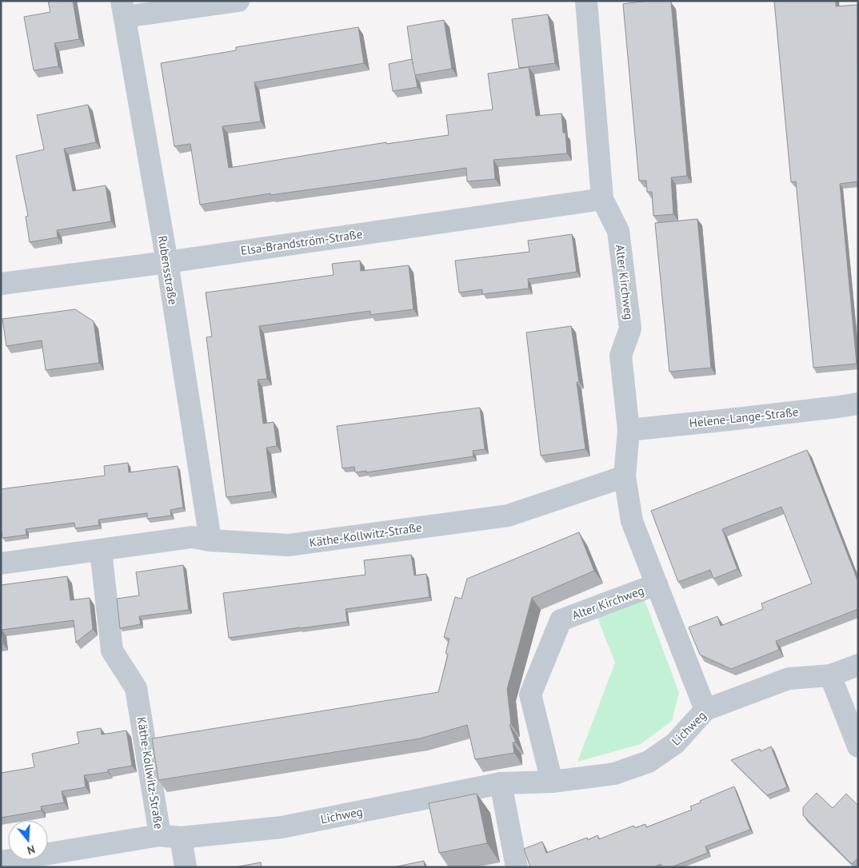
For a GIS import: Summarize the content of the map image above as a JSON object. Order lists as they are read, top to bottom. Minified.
{"streets":{"street":["Elsa-Brandström-Straße","Rubensstraße","Alter Kirchweg","Helene-Lange-Straße","Käthe-Kollwitz-Straße","Lichweg"]},"crossings":[["Elsa-Brandström-Straße","Rubensstraße"],["Elsa-Brandström-Straße","Alter Kirchweg"],["Rubensstraße","Käthe-Kollwitz-Straße"],["Alter Kirchweg","Helene-Lange-Straße"],["Alter Kirchweg","Käthe-Kollwitz-Straße"],["Alter Kirchweg","Lichweg"],["Käthe-Kollwitz-Straße","Lichweg"]],"north":"bottom"}
